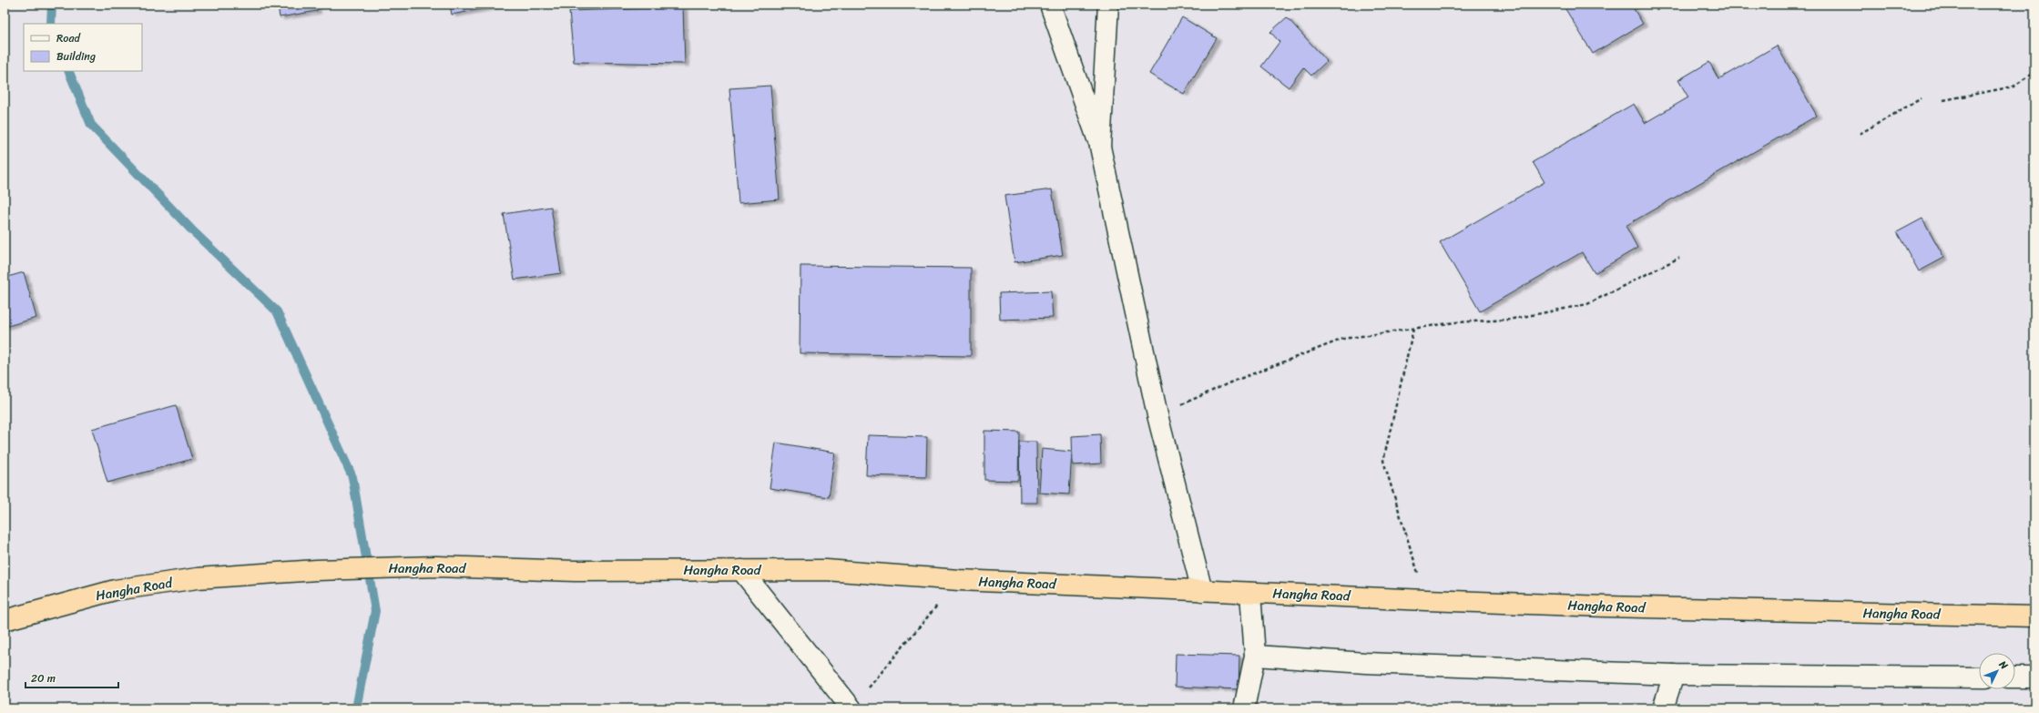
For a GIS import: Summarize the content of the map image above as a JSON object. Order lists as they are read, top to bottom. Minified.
{"streets":{"highway":["Hangha Road"]},"legend":["Road","Building"],"scale_bar":"20 m","north":"top right"}
